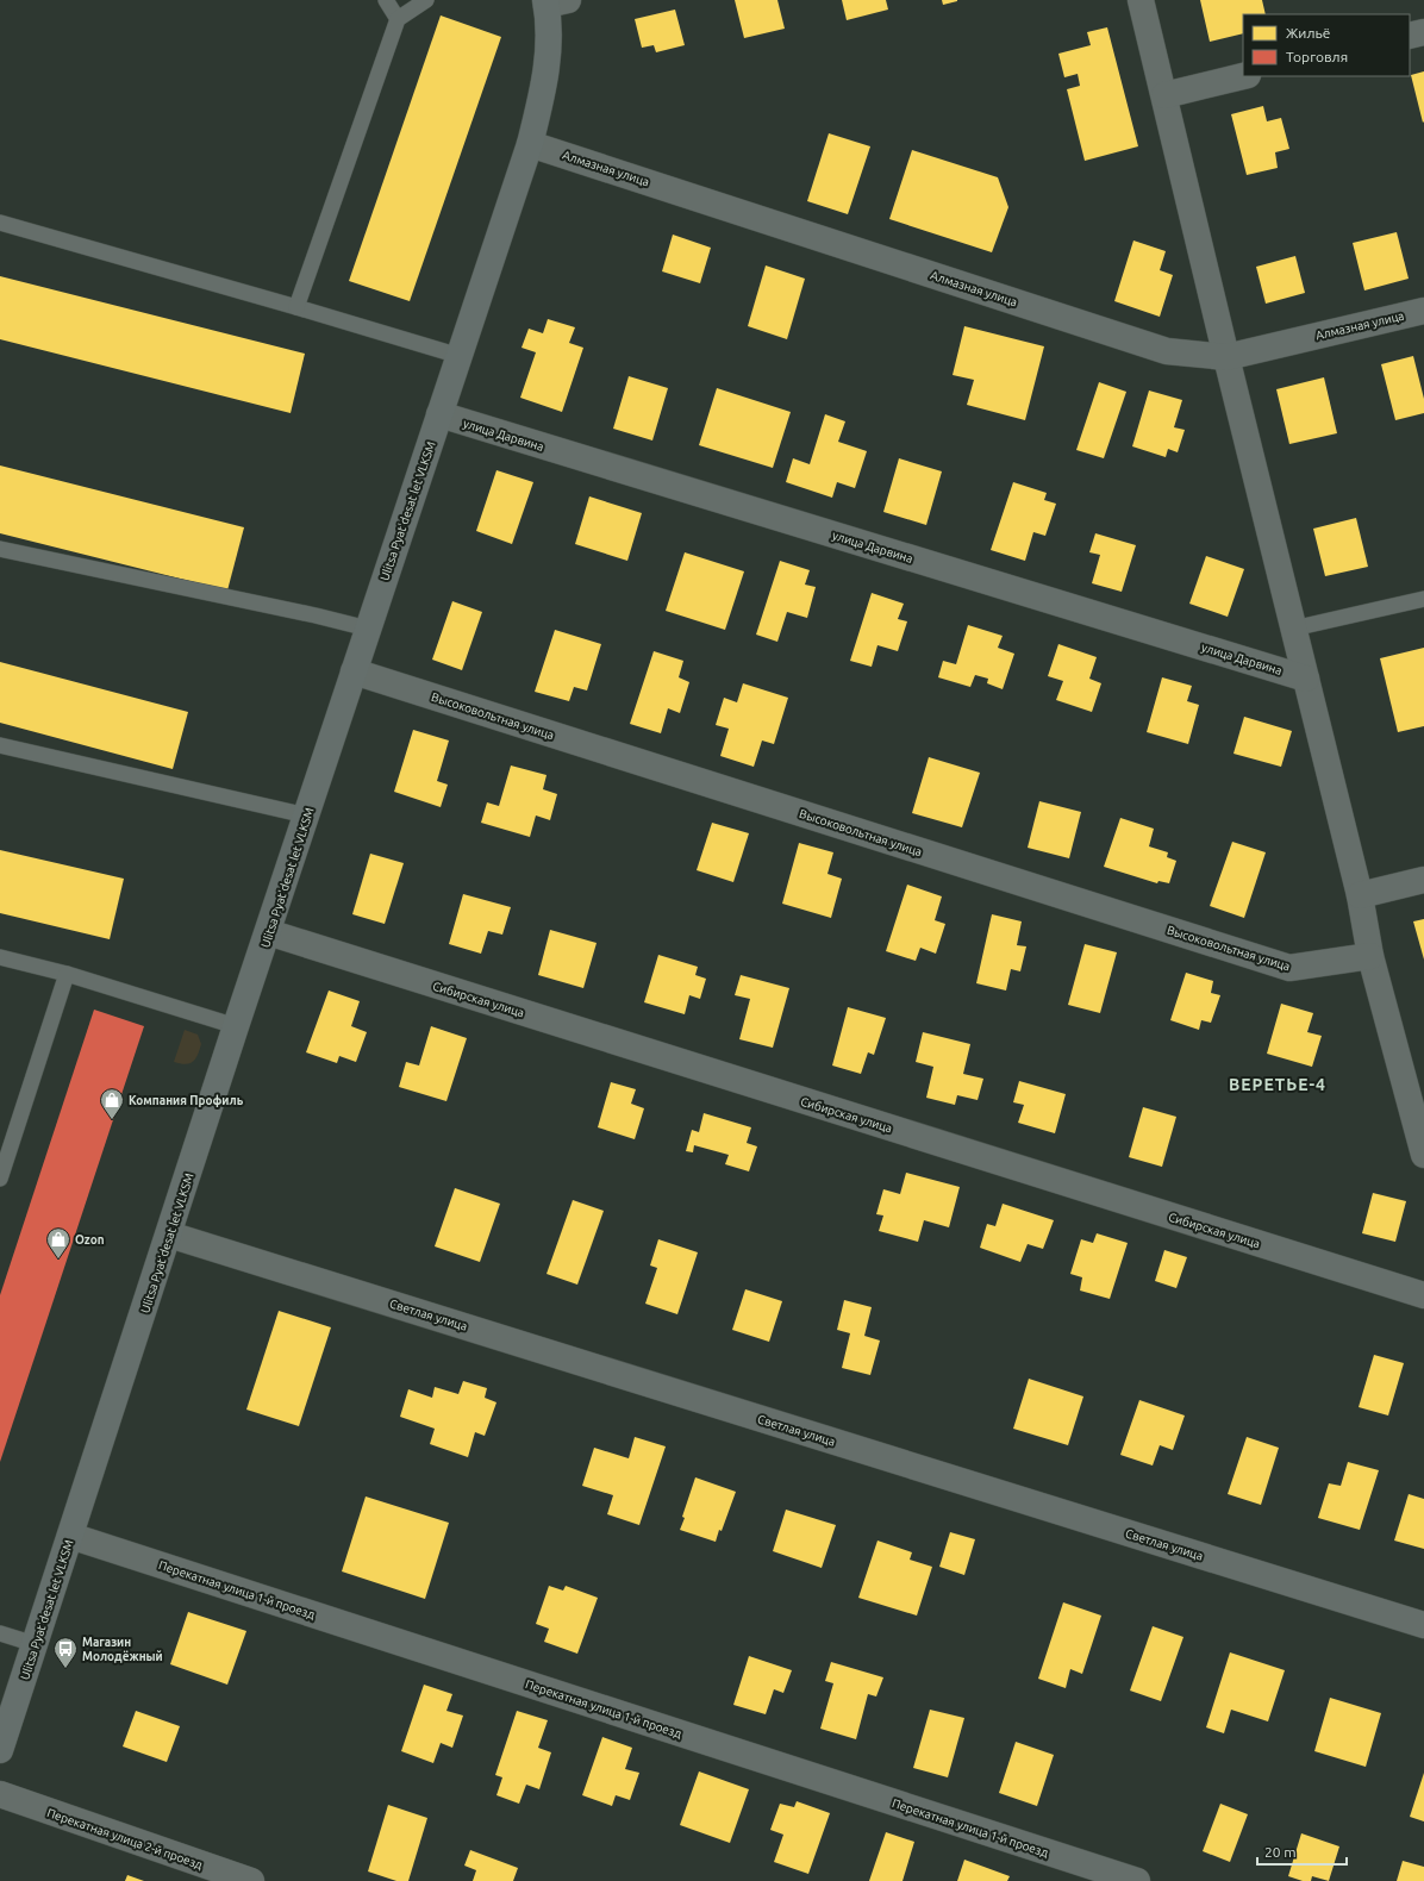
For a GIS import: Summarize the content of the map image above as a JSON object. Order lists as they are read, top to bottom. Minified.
{"streets":{"main road":["Ulitsa Pyat'desat let VLKSM"],"street":["Алмазная улица","улица Дарвина","Высоковольтная улица","Сибирская улица","Светлая улица","Перекатная улица 1-й проезд","Перекатная улица 2-й проезд"]},"crossings":[["Алмазная улица","Ulitsa Pyat'desat let VLKSM"],["улица Дарвина","Ulitsa Pyat'desat let VLKSM"],["Ulitsa Pyat'desat let VLKSM","Высоковольтная улица"],["Ulitsa Pyat'desat let VLKSM","Сибирская улица"],["Ulitsa Pyat'desat let VLKSM","Светлая улица"],["Ulitsa Pyat'desat let VLKSM","Перекатная улица 1-й проезд"]],"districts":["ВЕРЕТЬЕ-4"],"places":{"shop":["Компания Профиль","Ozon"],"bus stop":["Магазин Молодёжный"]},"legend":["Жильё","Торговля"],"scale_bar":"20 m"}
